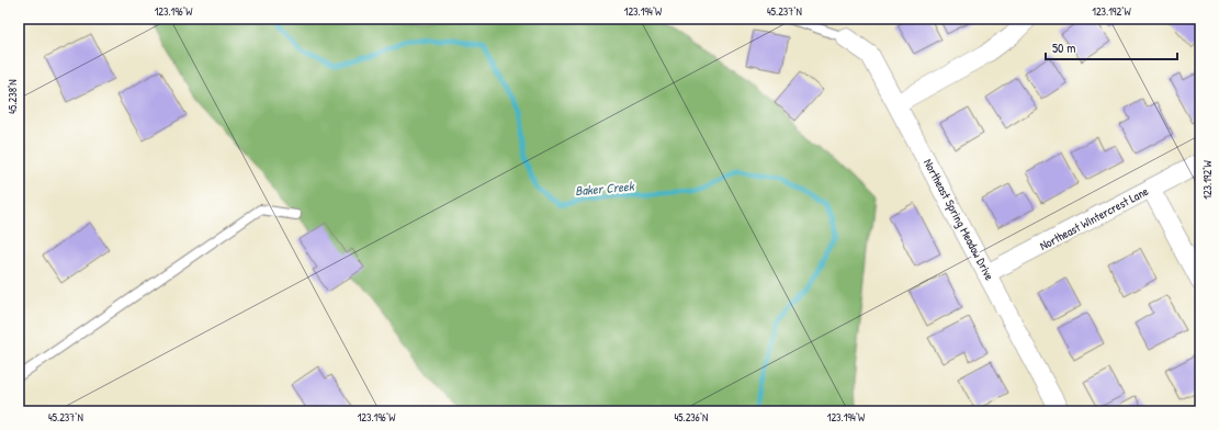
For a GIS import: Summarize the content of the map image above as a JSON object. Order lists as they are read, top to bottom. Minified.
{"streets":{"street":["Northeast Wintercrest Lane","Northeast Spring Meadow Drive"]},"crossings":[["Northeast Wintercrest Lane","Northeast Spring Meadow Drive"]],"water":["Baker Creek"],"scale_bar":"50 m","coordinates":["123.196°W","123.194°W","45.237°N","123.192°W","45.238°N","45.236°N"]}
